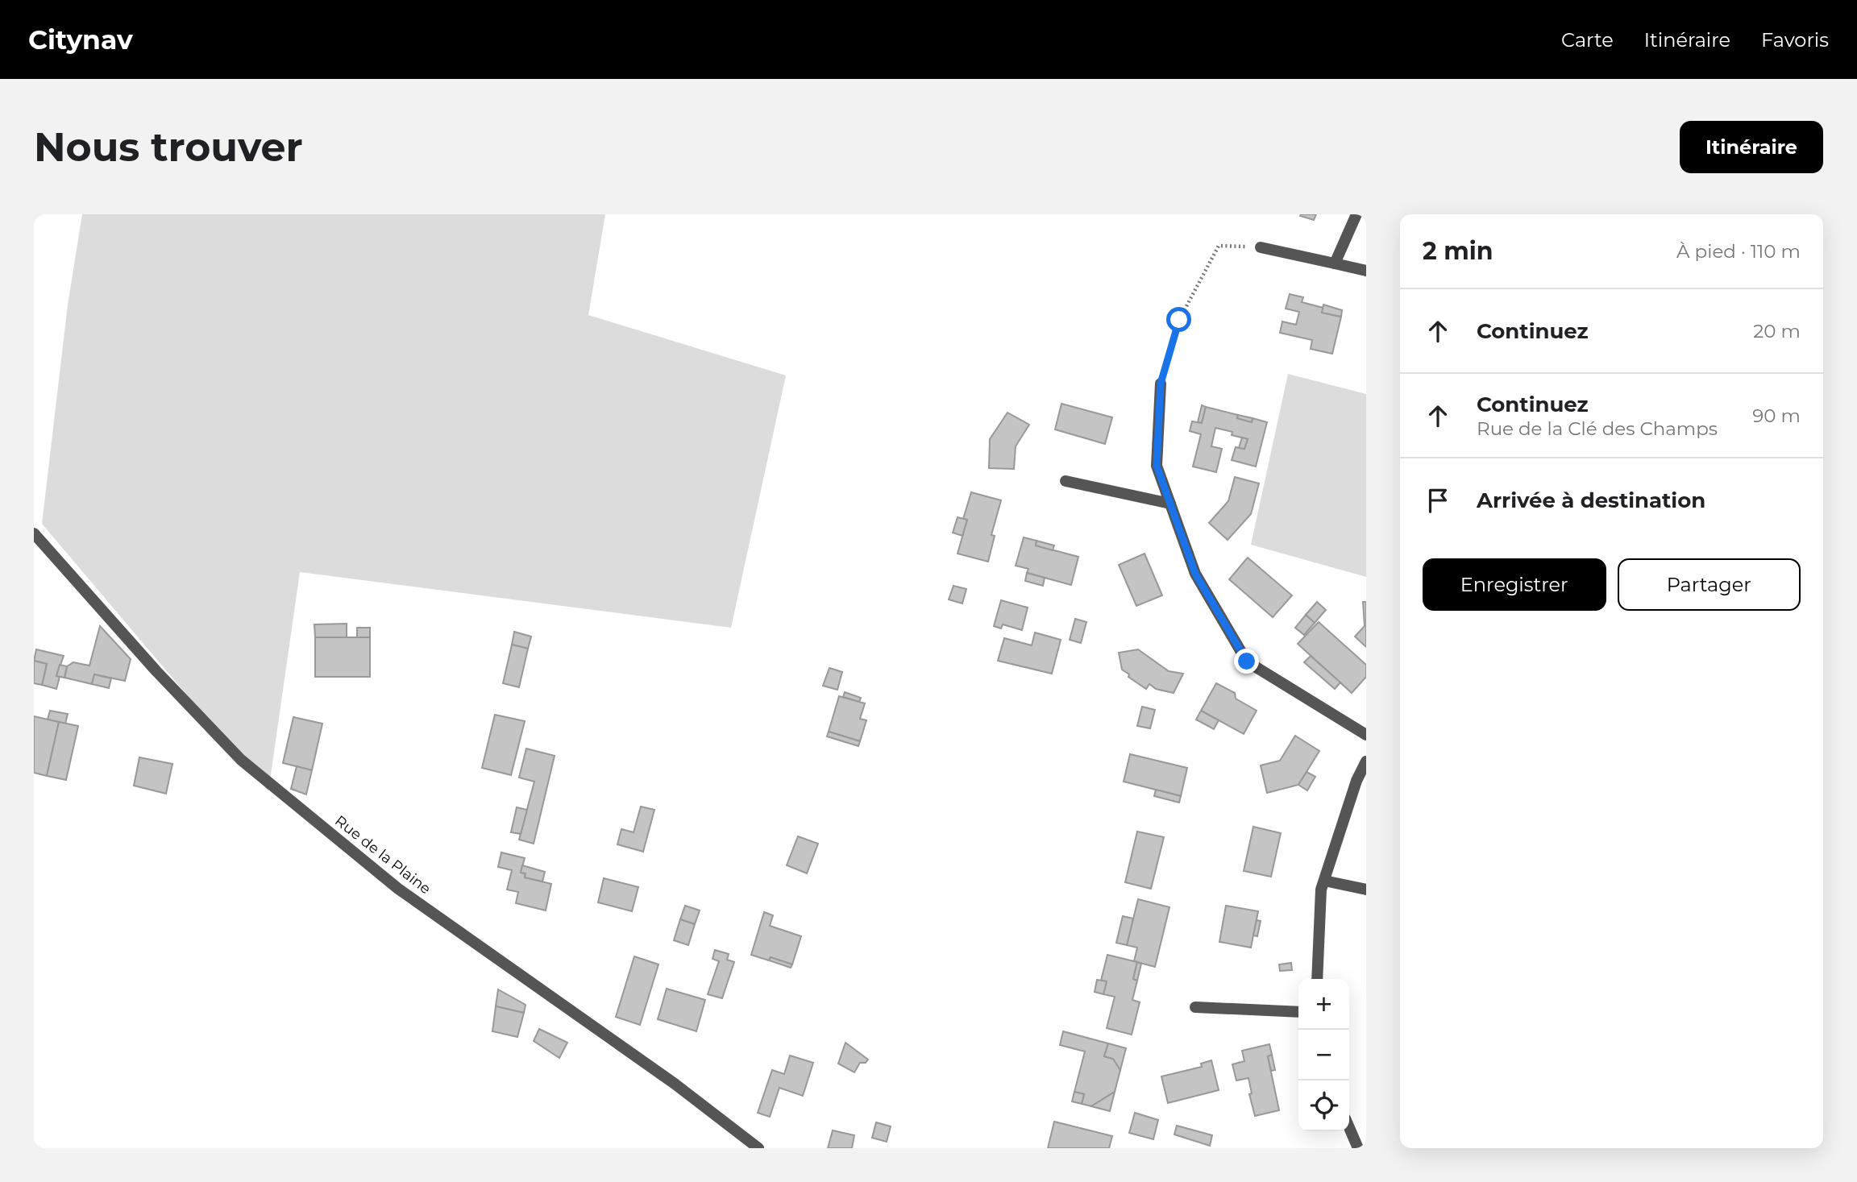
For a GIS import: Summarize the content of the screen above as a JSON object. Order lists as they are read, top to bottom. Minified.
{"streets":{"street":["Rue de la Plaine"]},"page":{"header":"Citynav","nav":["Carte","Itinéraire","Favoris"],"buttons":["Itinéraire",["Enregistrer","Partager"]],"title":"Nous trouver","heading":["2 min","À pied · 110 m"],"list":[["Continuez","20 m"],["Continuez","Rue de la Clé des Champs","90 m"],"Arrivée à destination"],"map_buttons":["+","−"]}}
